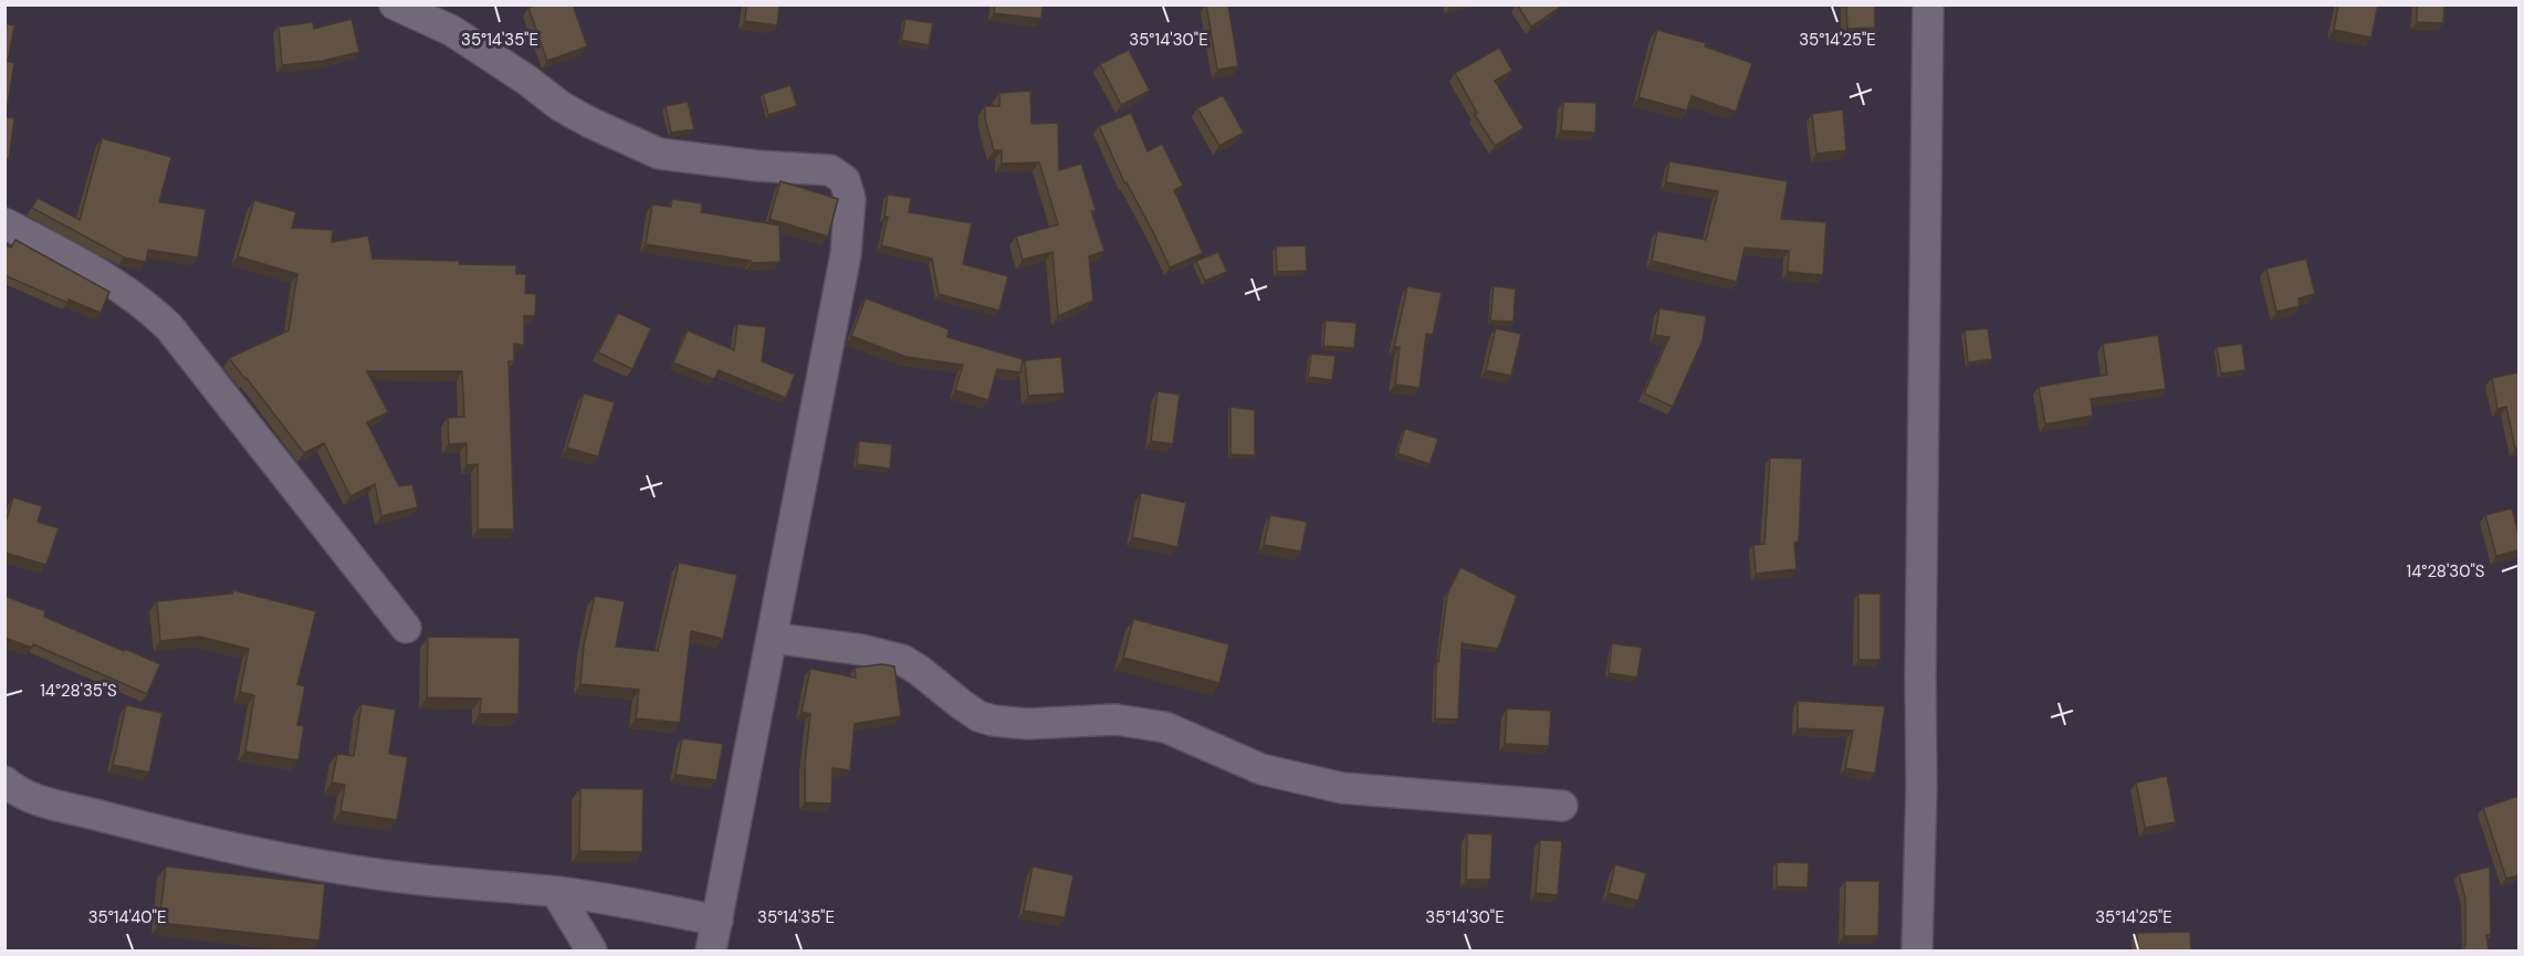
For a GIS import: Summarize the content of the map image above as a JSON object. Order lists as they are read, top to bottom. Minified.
{"coordinates":["35°14'35\"E","35°14'30\"E","35°14'25\"E","14°28'30\"S","14°28'35\"S","35°14'40\"E"]}
